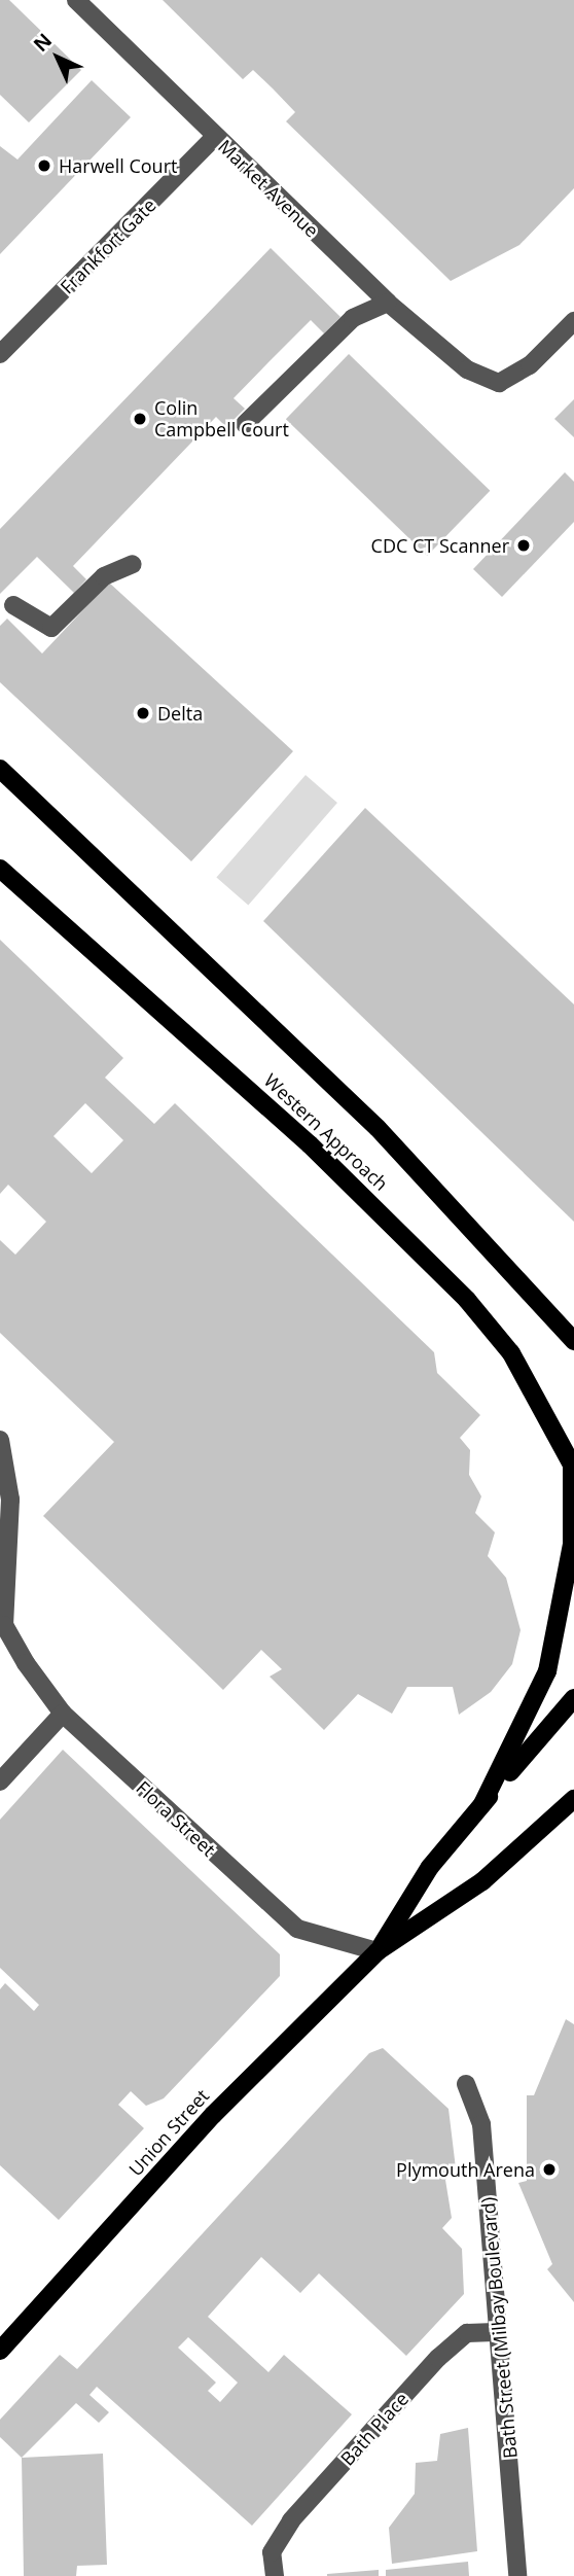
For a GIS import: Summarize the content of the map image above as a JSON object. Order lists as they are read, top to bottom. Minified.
{"streets":{"main road":["Western Approach","Union Street"],"street":["Market Avenue","Frankfort Gate","Flora Street","Bath Street (Milbay Boulevard)","Bath Place"]},"crossings":[["Market Avenue","Frankfort Gate"],["Flora Street","Union Street"],["Bath Street (Milbay Boulevard)","Bath Place"]],"places":["Harwell Court","Colin Campbell Court","CDC CT Scanner","Delta","Plymouth Arena"],"north":"top left"}
